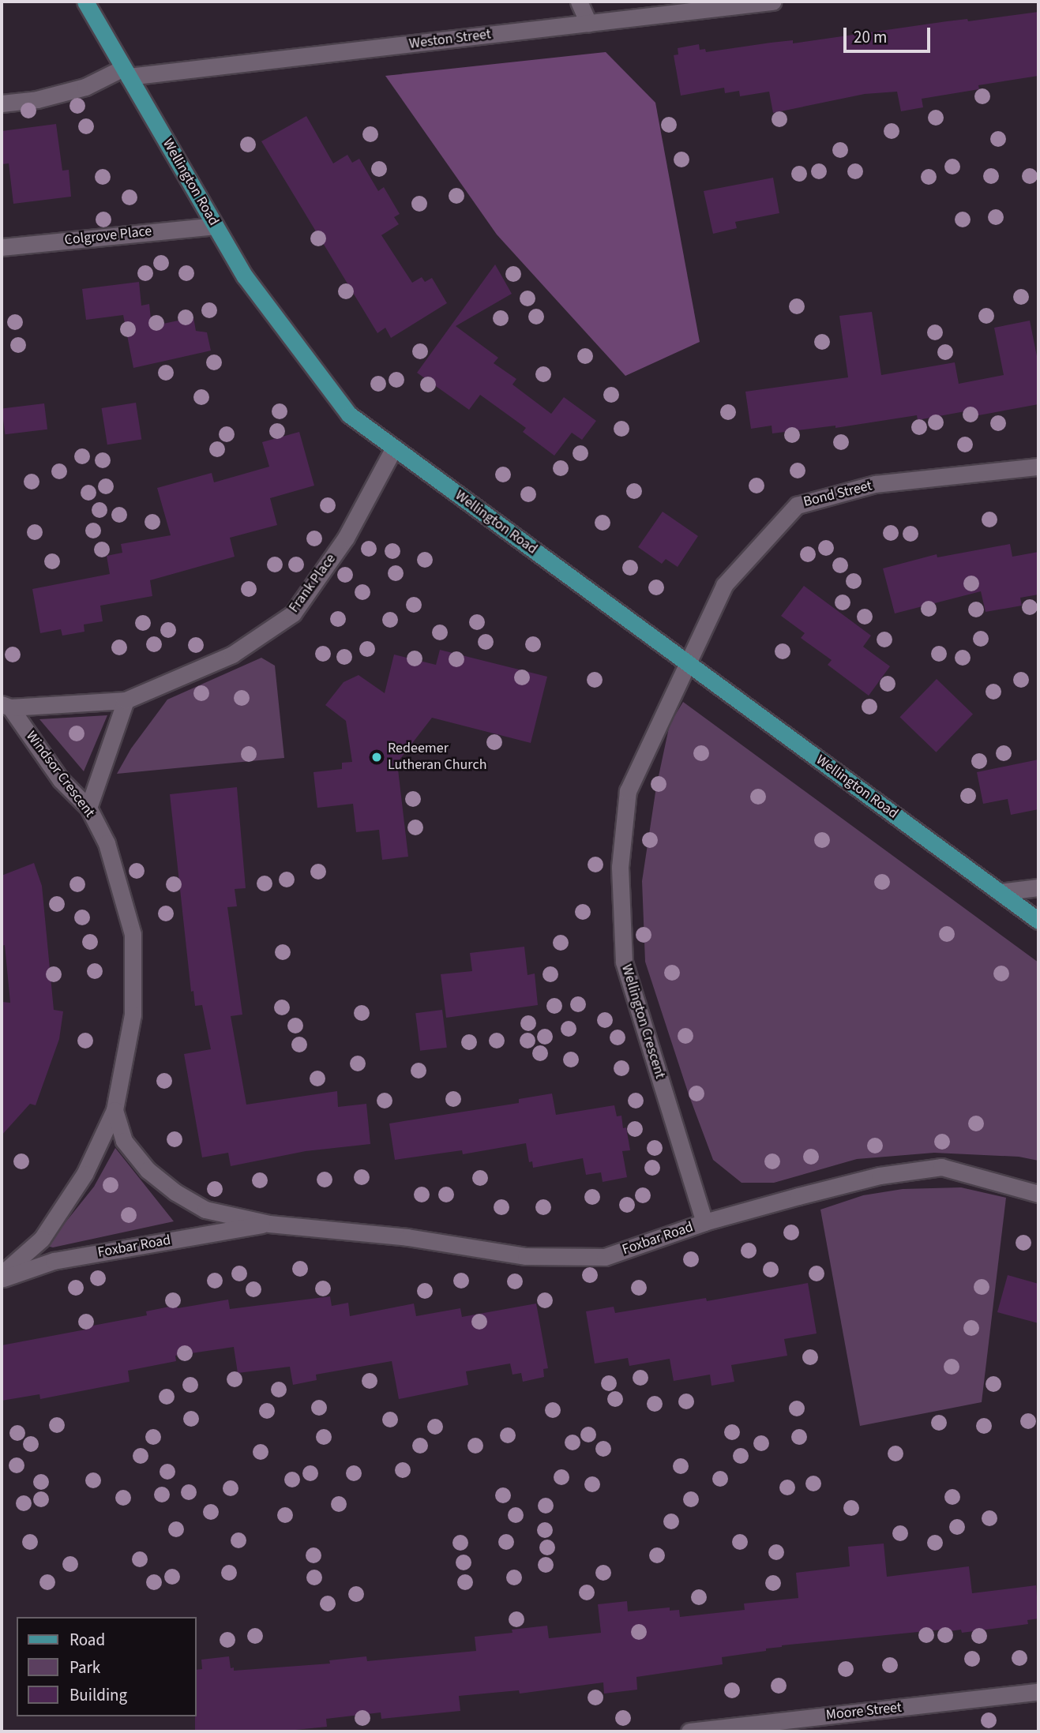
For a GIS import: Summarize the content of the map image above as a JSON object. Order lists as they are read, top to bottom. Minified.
{"streets":{"main road":["Wellington Road"],"street":["Weston Street","Colgrove Place","Bond Street","Frank Place","Windsor Crescent","Wellington Crescent","Foxbar Road","Moore Street"]},"crossings":[["Weston Street","Wellington Road"],["Wellington Road","Colgrove Place"],["Wellington Road","Bond Street"],["Wellington Road","Frank Place"],["Wellington Road","Wellington Crescent"],["Bond Street","Wellington Crescent"],["Frank Place","Windsor Crescent"],["Windsor Crescent","Foxbar Road"],["Wellington Crescent","Foxbar Road"]],"places":["Redeemer Lutheran Church"],"legend":["Road","Park","Building"],"scale_bar":"20 m"}
